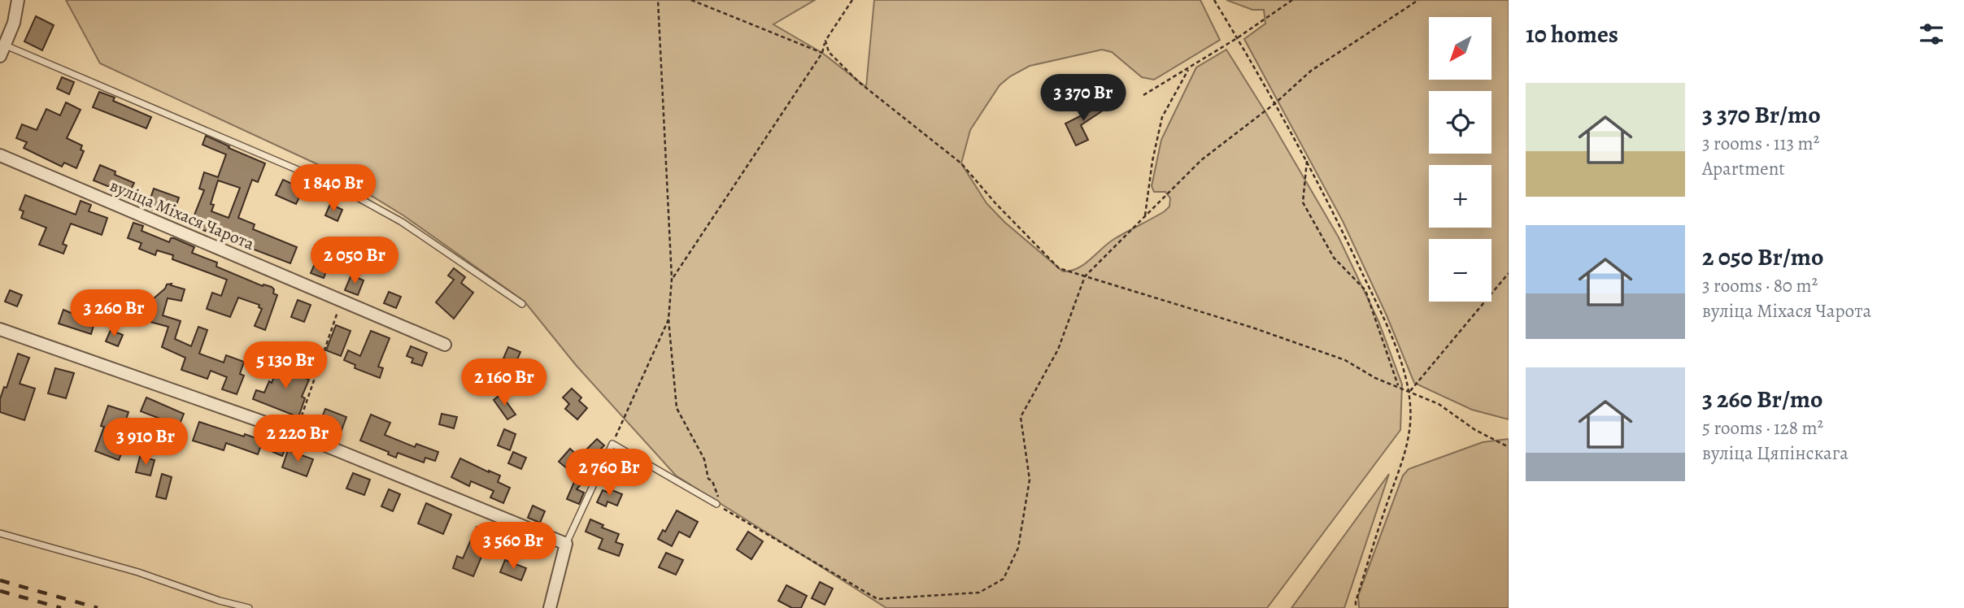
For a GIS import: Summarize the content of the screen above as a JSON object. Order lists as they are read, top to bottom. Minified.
{"streets":{"street":["вуліца Міхася Чарота"]},"north":"bottom left","page":{"heading":"10 homes","map_buttons":["+","−"],"list":[{"name":"3 370 Br/mo","note":"3 rooms · 113 m² · Apartment"},{"name":"2 050 Br/mo","note":"3 rooms · 80 m² · вуліца Міхася Чарота"},{"name":"3 260 Br/mo","note":"5 rooms · 128 m² · вуліца Цяпінскага"}],"price":["3 370 Br","1 840 Br","2 050 Br","3 260 Br","5 130 Br","2 160 Br","2 220 Br","3 910 Br","2 760 Br","3 560 Br"]}}
